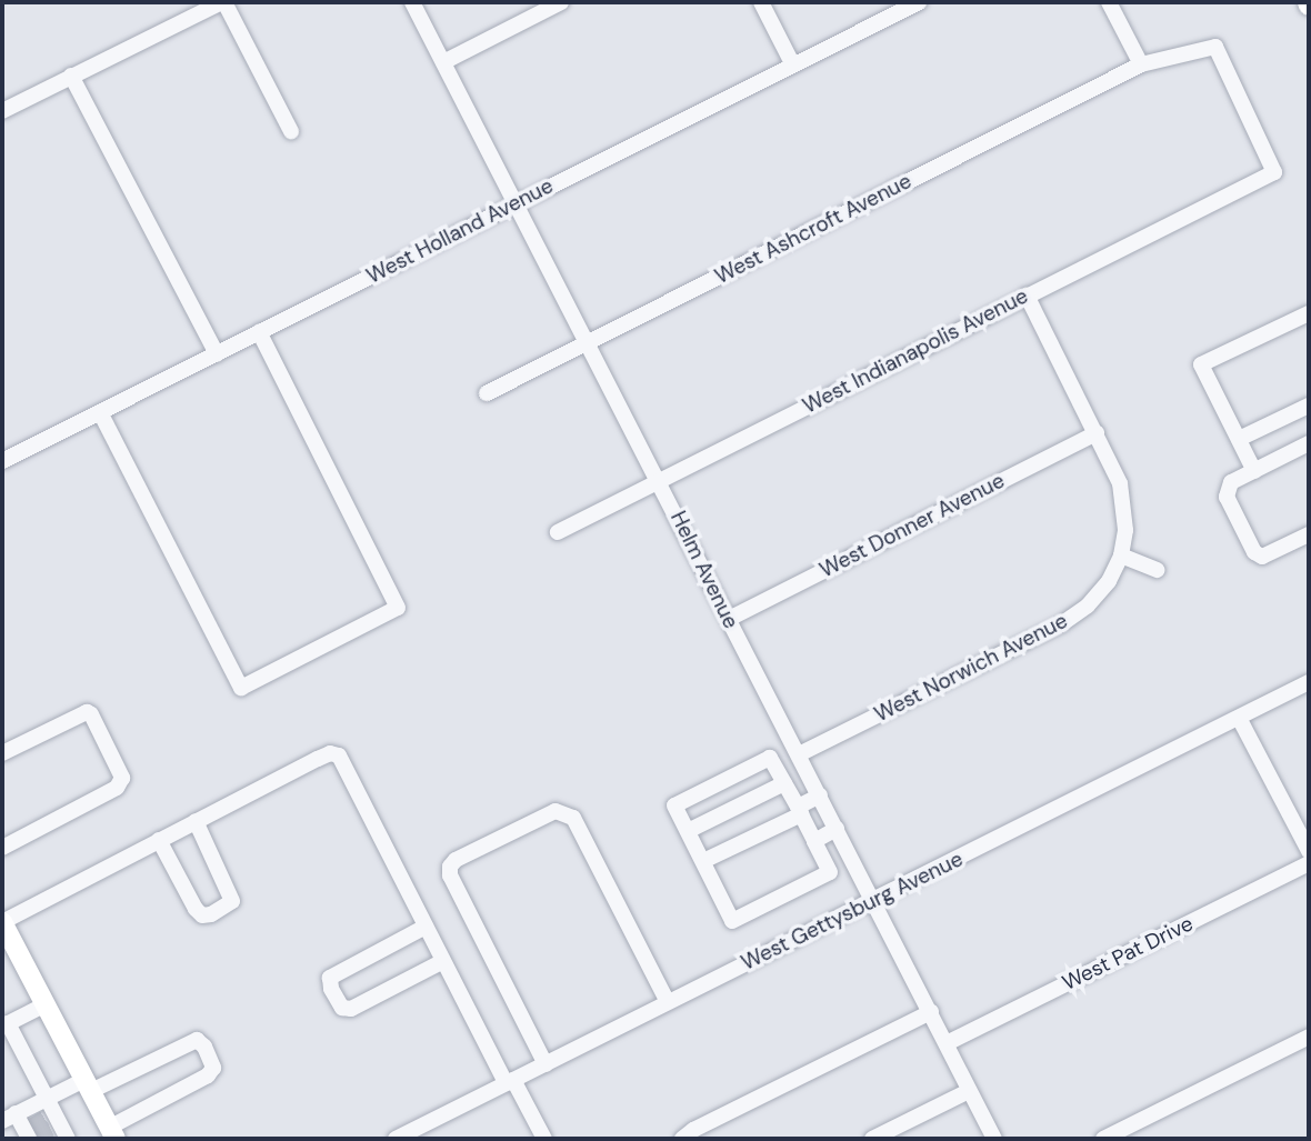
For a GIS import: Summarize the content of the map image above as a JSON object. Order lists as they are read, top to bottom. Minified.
{"streets":{"street":["West Ashcroft Avenue","West Holland Avenue","West Indianapolis Avenue","West Donner Avenue","Helm Avenue","West Norwich Avenue","West Gettysburg Avenue","West Pat Drive"]},"crossings":[["West Ashcroft Avenue","West Indianapolis Avenue"],["West Ashcroft Avenue","Helm Avenue"],["West Holland Avenue","Helm Avenue"],["West Indianapolis Avenue","Helm Avenue"],["West Donner Avenue","Helm Avenue"],["Helm Avenue","West Norwich Avenue"],["Helm Avenue","West Gettysburg Avenue"],["Helm Avenue","West Pat Drive"]]}
